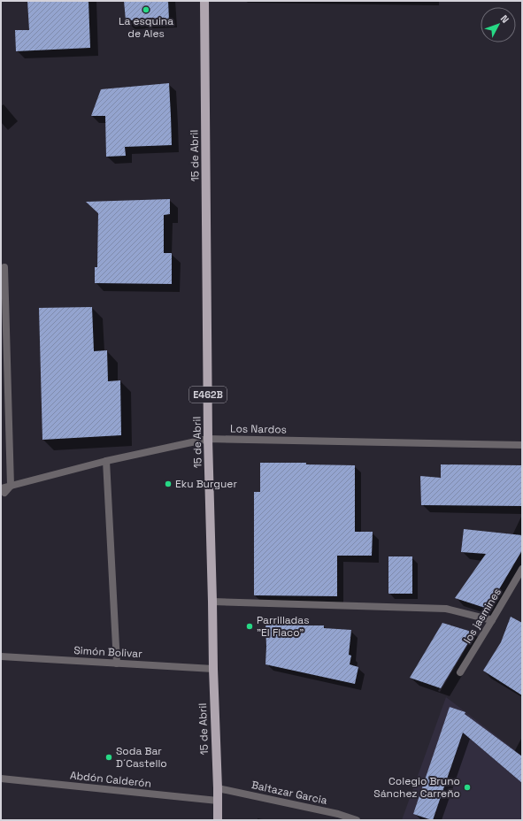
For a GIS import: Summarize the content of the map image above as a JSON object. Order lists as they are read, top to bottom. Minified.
{"streets":{"main road":["15 de Abril","E462B"],"street":["Los Nardos","los jasmines","Simón Bolivar","Abdón Calderón","Baltazar Garcia"]},"crossings":[["15 de Abril","Los Nardos"],["15 de Abril","Simón Bolivar"],["15 de Abril","Abdón Calderón"],["15 de Abril","Baltazar Garcia"]],"places":["La esquina de Ales","Eku Burguer","Parrilladas \"El Flaco\"","Soda Bar D´Castello","Colegio Bruno Sánchez Carreño"],"north":"top right"}
